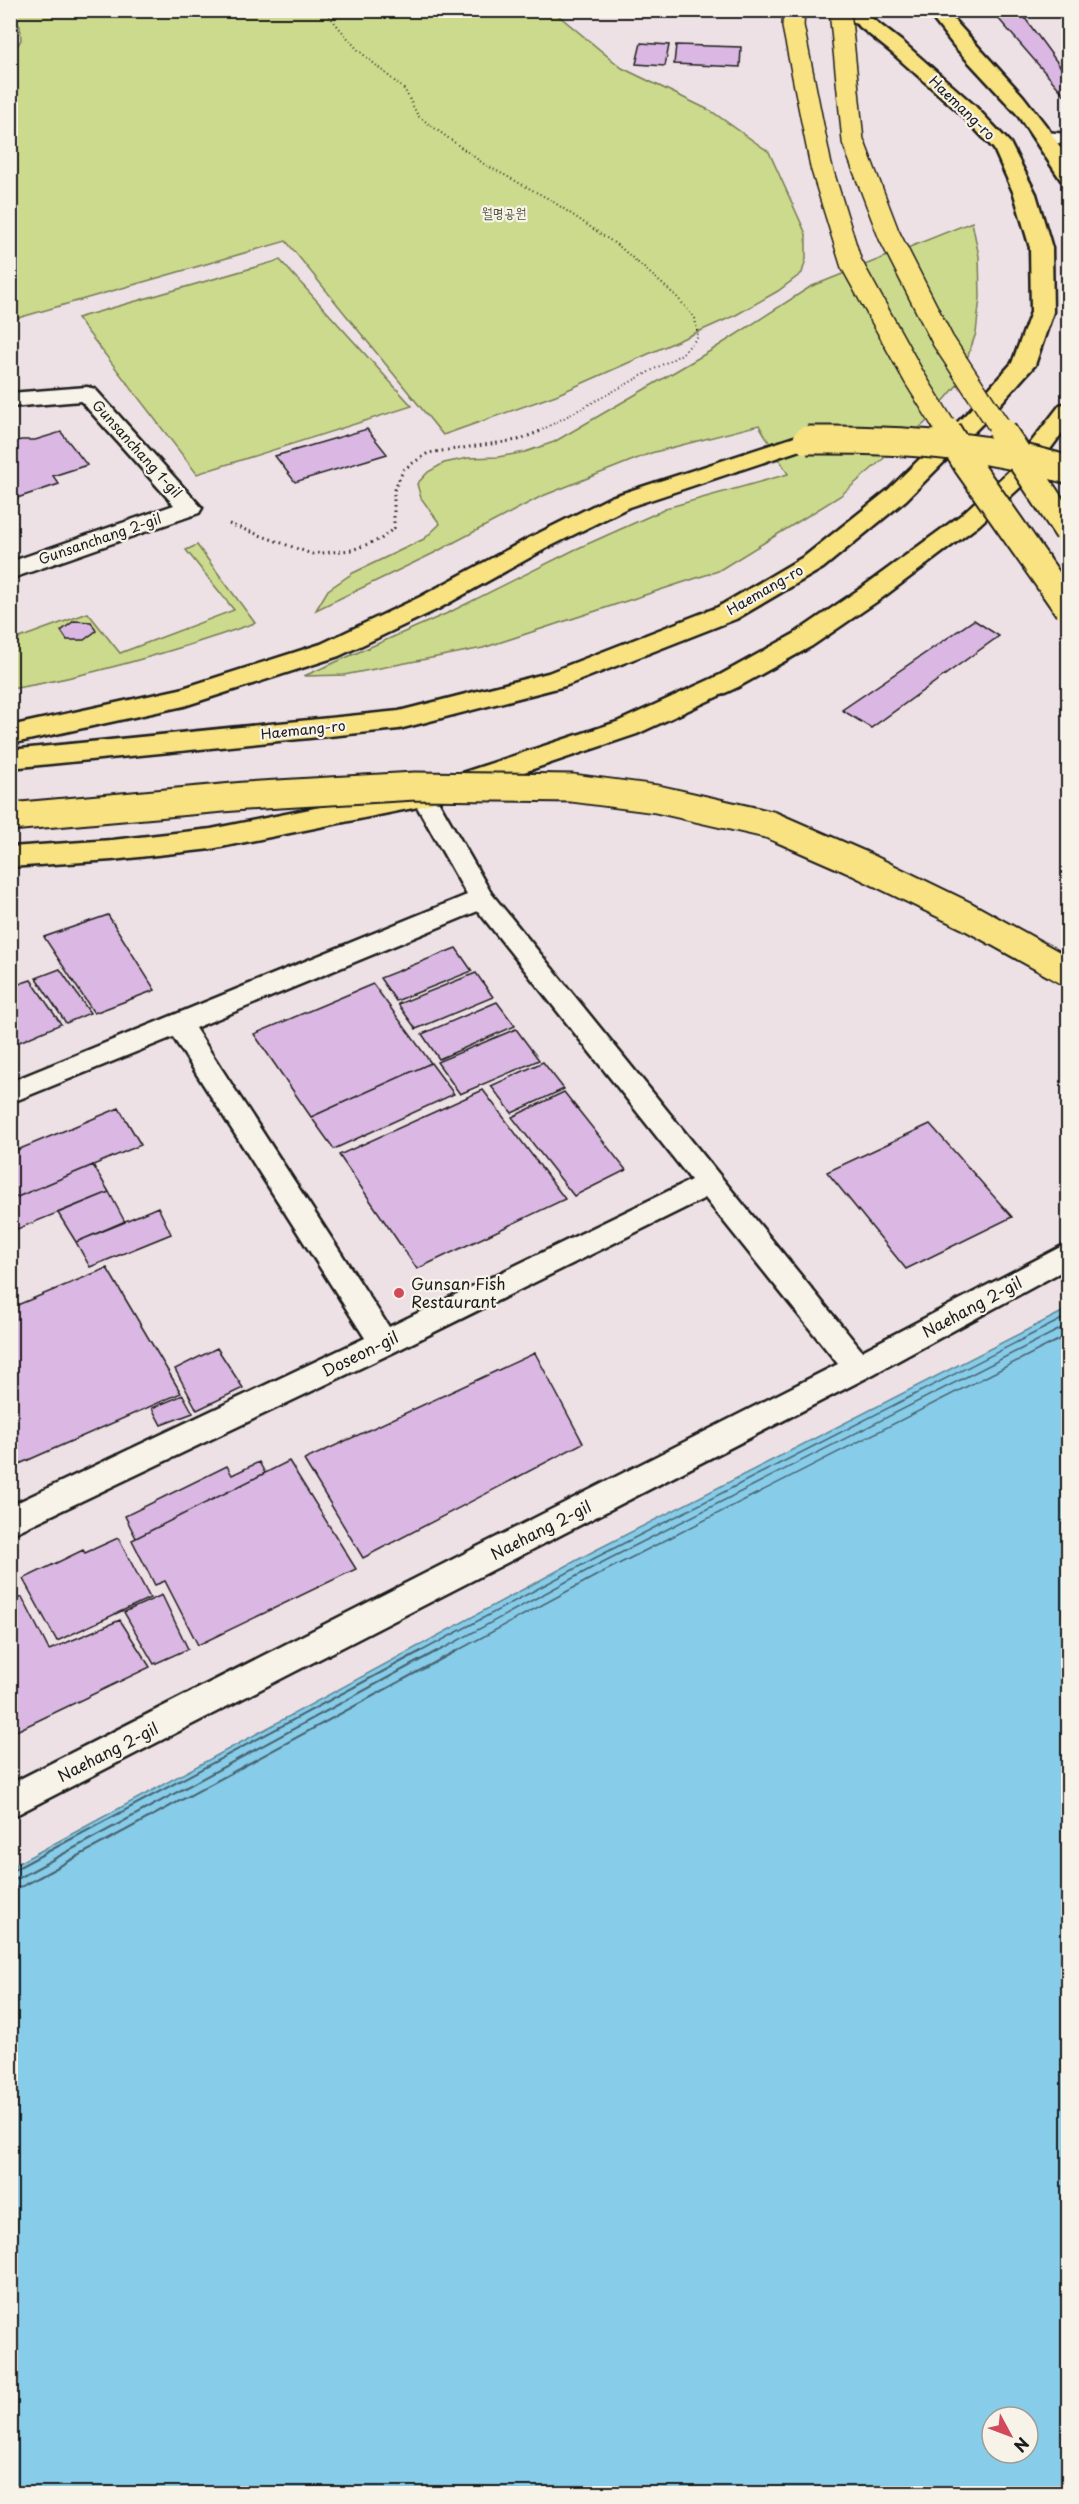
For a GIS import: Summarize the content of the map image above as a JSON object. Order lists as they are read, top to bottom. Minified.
{"streets":{"main road":["Haemang-ro"],"street":["Gunsanchang 1-gil","Gunsanchang 2-gil"],"lane":["Naehang 2-gil","Doseon-gil"]},"crossings":[["Gunsanchang 1-gil","Gunsanchang 2-gil"]],"parks":["월명공원"],"places":["Gunsan Fish Restaurant"],"north":"bottom right"}
